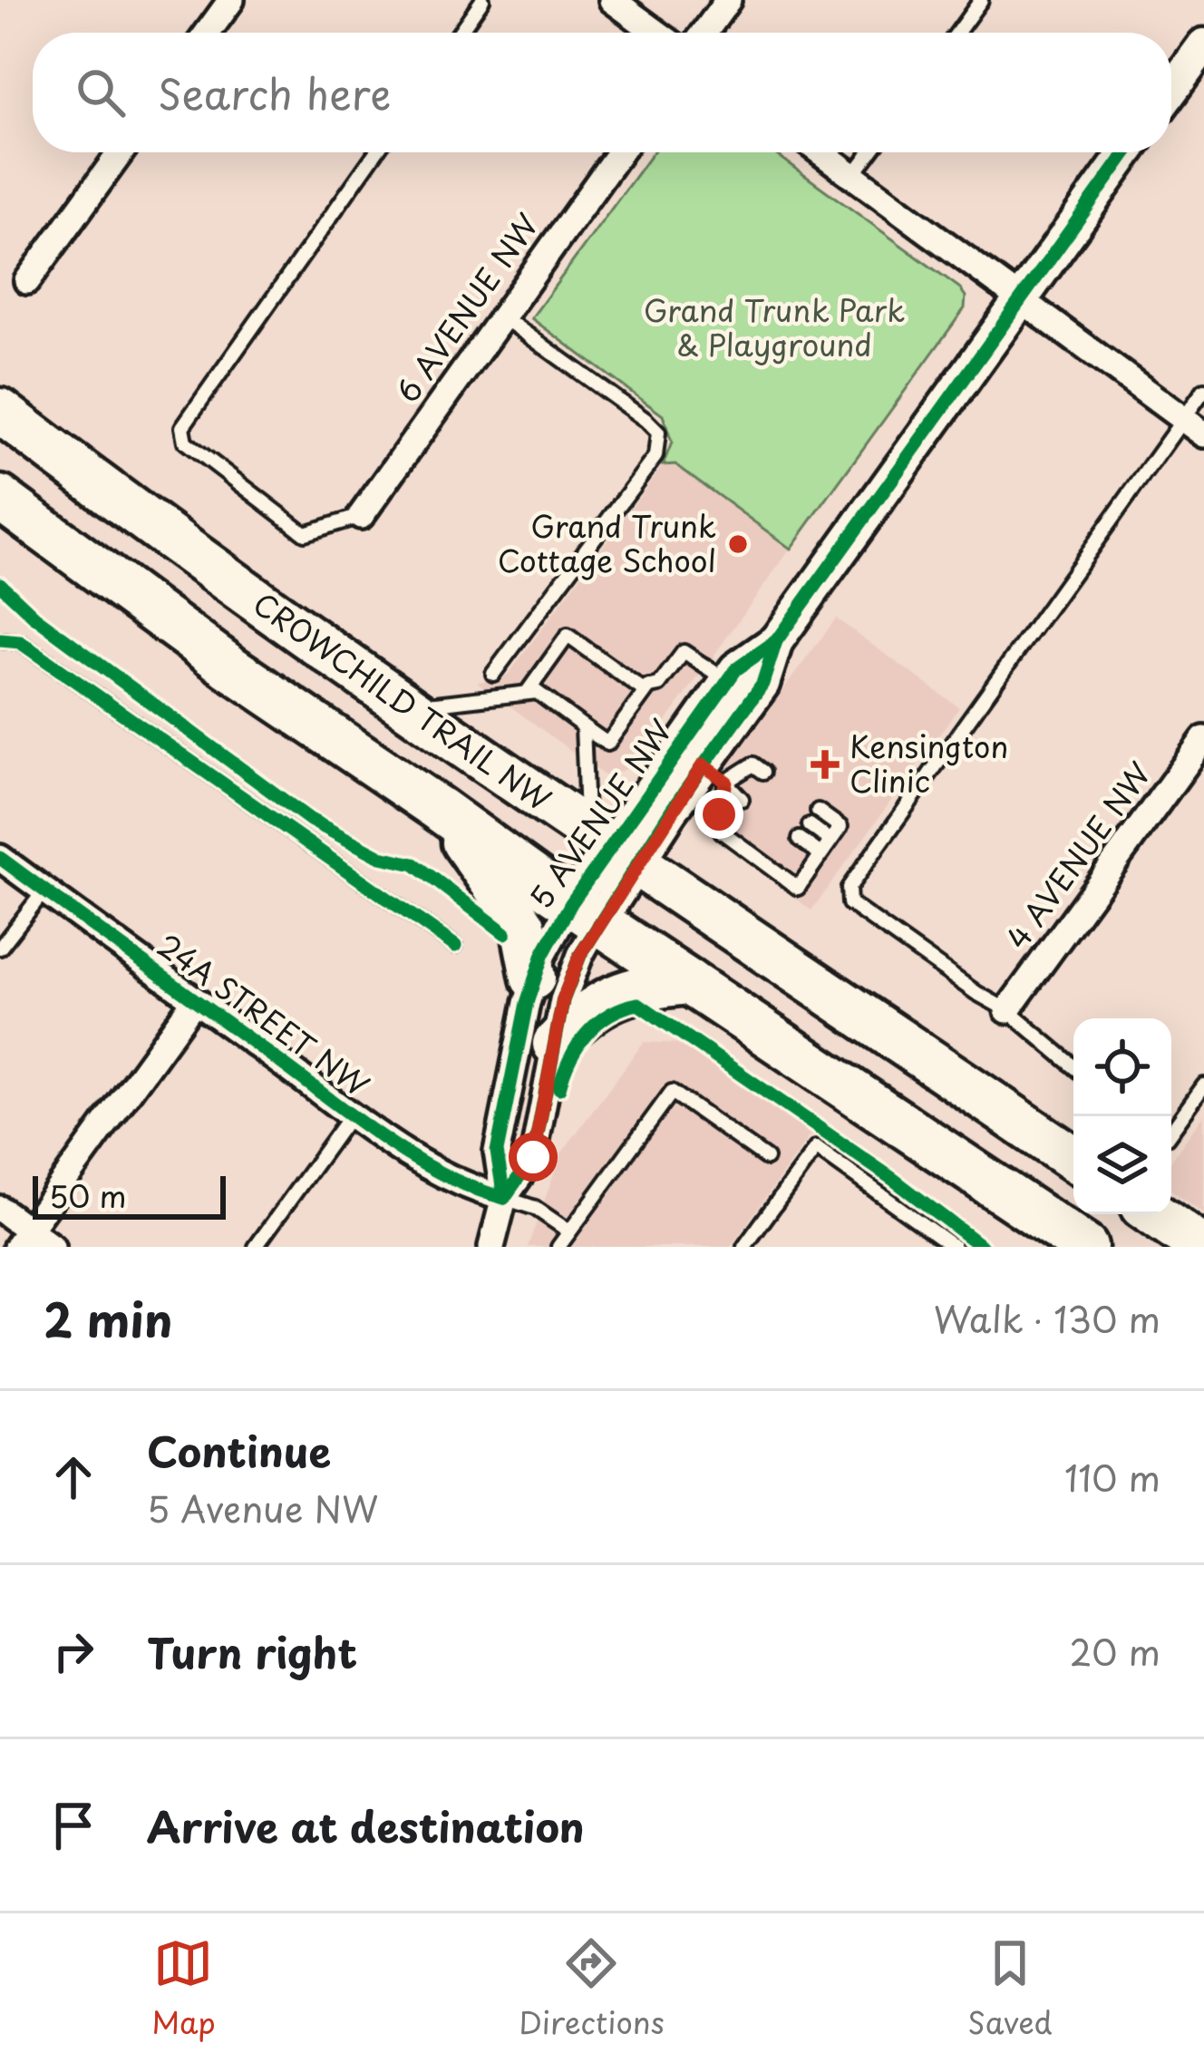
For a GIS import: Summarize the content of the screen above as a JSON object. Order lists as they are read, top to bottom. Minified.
{"streets":{"highway":["CROWCHILD TRAIL NW"],"street":["6 AVENUE NW","5 AVENUE NW","4 AVENUE NW","24A STREET NW"]},"crossings":[["CROWCHILD TRAIL NW","5 AVENUE NW"],["5 AVENUE NW","24A STREET NW"]],"parks":["Grand Trunk Park & Playground"],"places":{"other":["Grand Trunk Cottage School"],"health":["Kensington Clinic"]},"scale_bar":"50 m","page":{"search":"Search here","scale":"50 m","heading":["2 min","Walk · 130 m"],"list":[["Continue","5 Avenue NW","110 m"],["Turn right","20 m"],"Arrive at destination"],"nav":["Map","Directions","Saved"]}}
